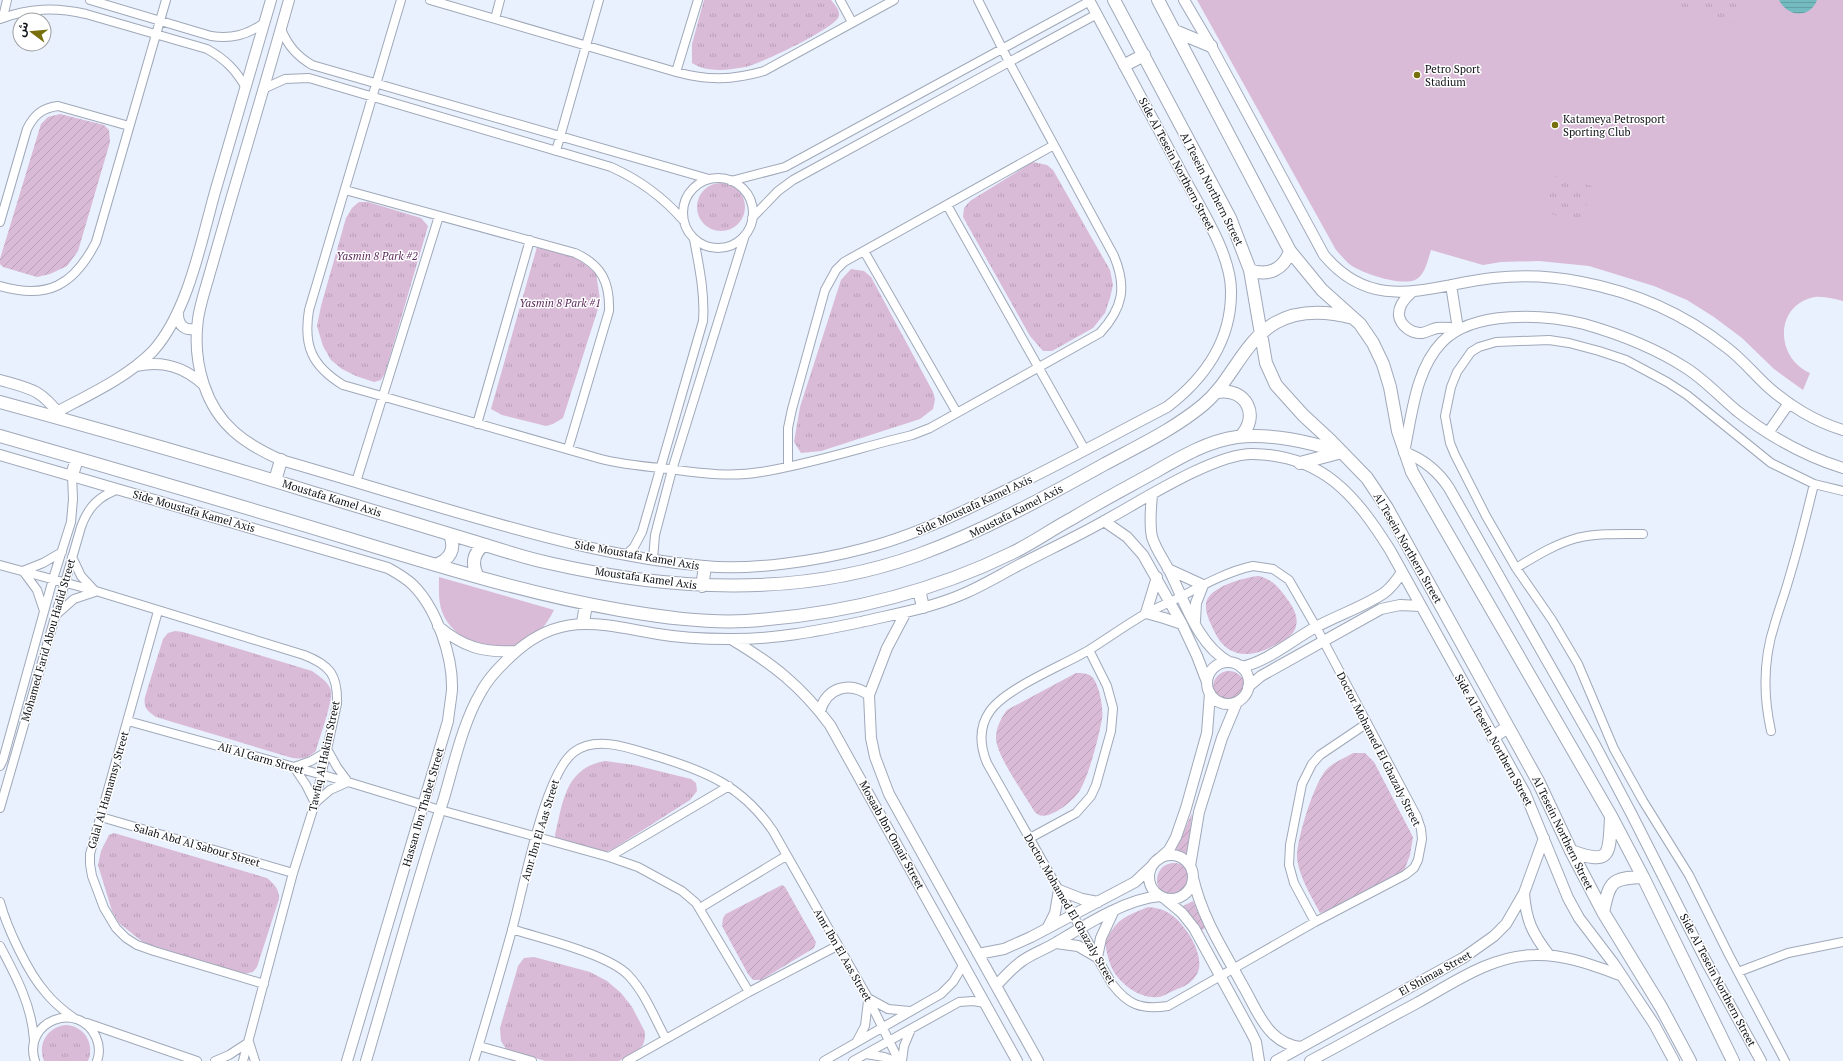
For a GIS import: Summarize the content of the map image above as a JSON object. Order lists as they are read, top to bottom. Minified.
{"streets":{"main road":["Al Tesein Northern Street","Moustafa Kamel Axis"],"street":["Side Al Tesein Northern Street","Side Moustafa Kamel Axis","Mohamed Farid Abou Hadid Street","Doctor Mohamed El Ghazaly Street","Tawfiq Al Hakim Street","Ali Al Garm Street","Galal Al Hamamsy Street","Hassan Ibn Thabet Street","Amr Ibn El Aas Street","Mosaab Ibn Omair Street","Salah Abd Al Sabour Street","El Shimaa Street"]},"crossings":[["Side Al Tesein Northern Street","Side Moustafa Kamel Axis"],["Side Al Tesein Northern Street","El Shimaa Street"],["Al Tesein Northern Street","Moustafa Kamel Axis"],["Side Moustafa Kamel Axis","Mohamed Farid Abou Hadid Street"],["Side Moustafa Kamel Axis","Hassan Ibn Thabet Street"],["Mohamed Farid Abou Hadid Street","Tawfiq Al Hakim Street"],["Tawfiq Al Hakim Street","Ali Al Garm Street"],["Tawfiq Al Hakim Street","Galal Al Hamamsy Street"],["Tawfiq Al Hakim Street","Salah Abd Al Sabour Street"],["Ali Al Garm Street","Galal Al Hamamsy Street"],["Ali Al Garm Street","Hassan Ibn Thabet Street"],["Ali Al Garm Street","Amr Ibn El Aas Street"],["Galal Al Hamamsy Street","Salah Abd Al Sabour Street"]],"parks":["Yasmin 8 Park #2","Yasmin 8 Park #1"],"places":["Petro Sport Stadium","Katameya Petrosport Sporting Club"],"north":"left"}
